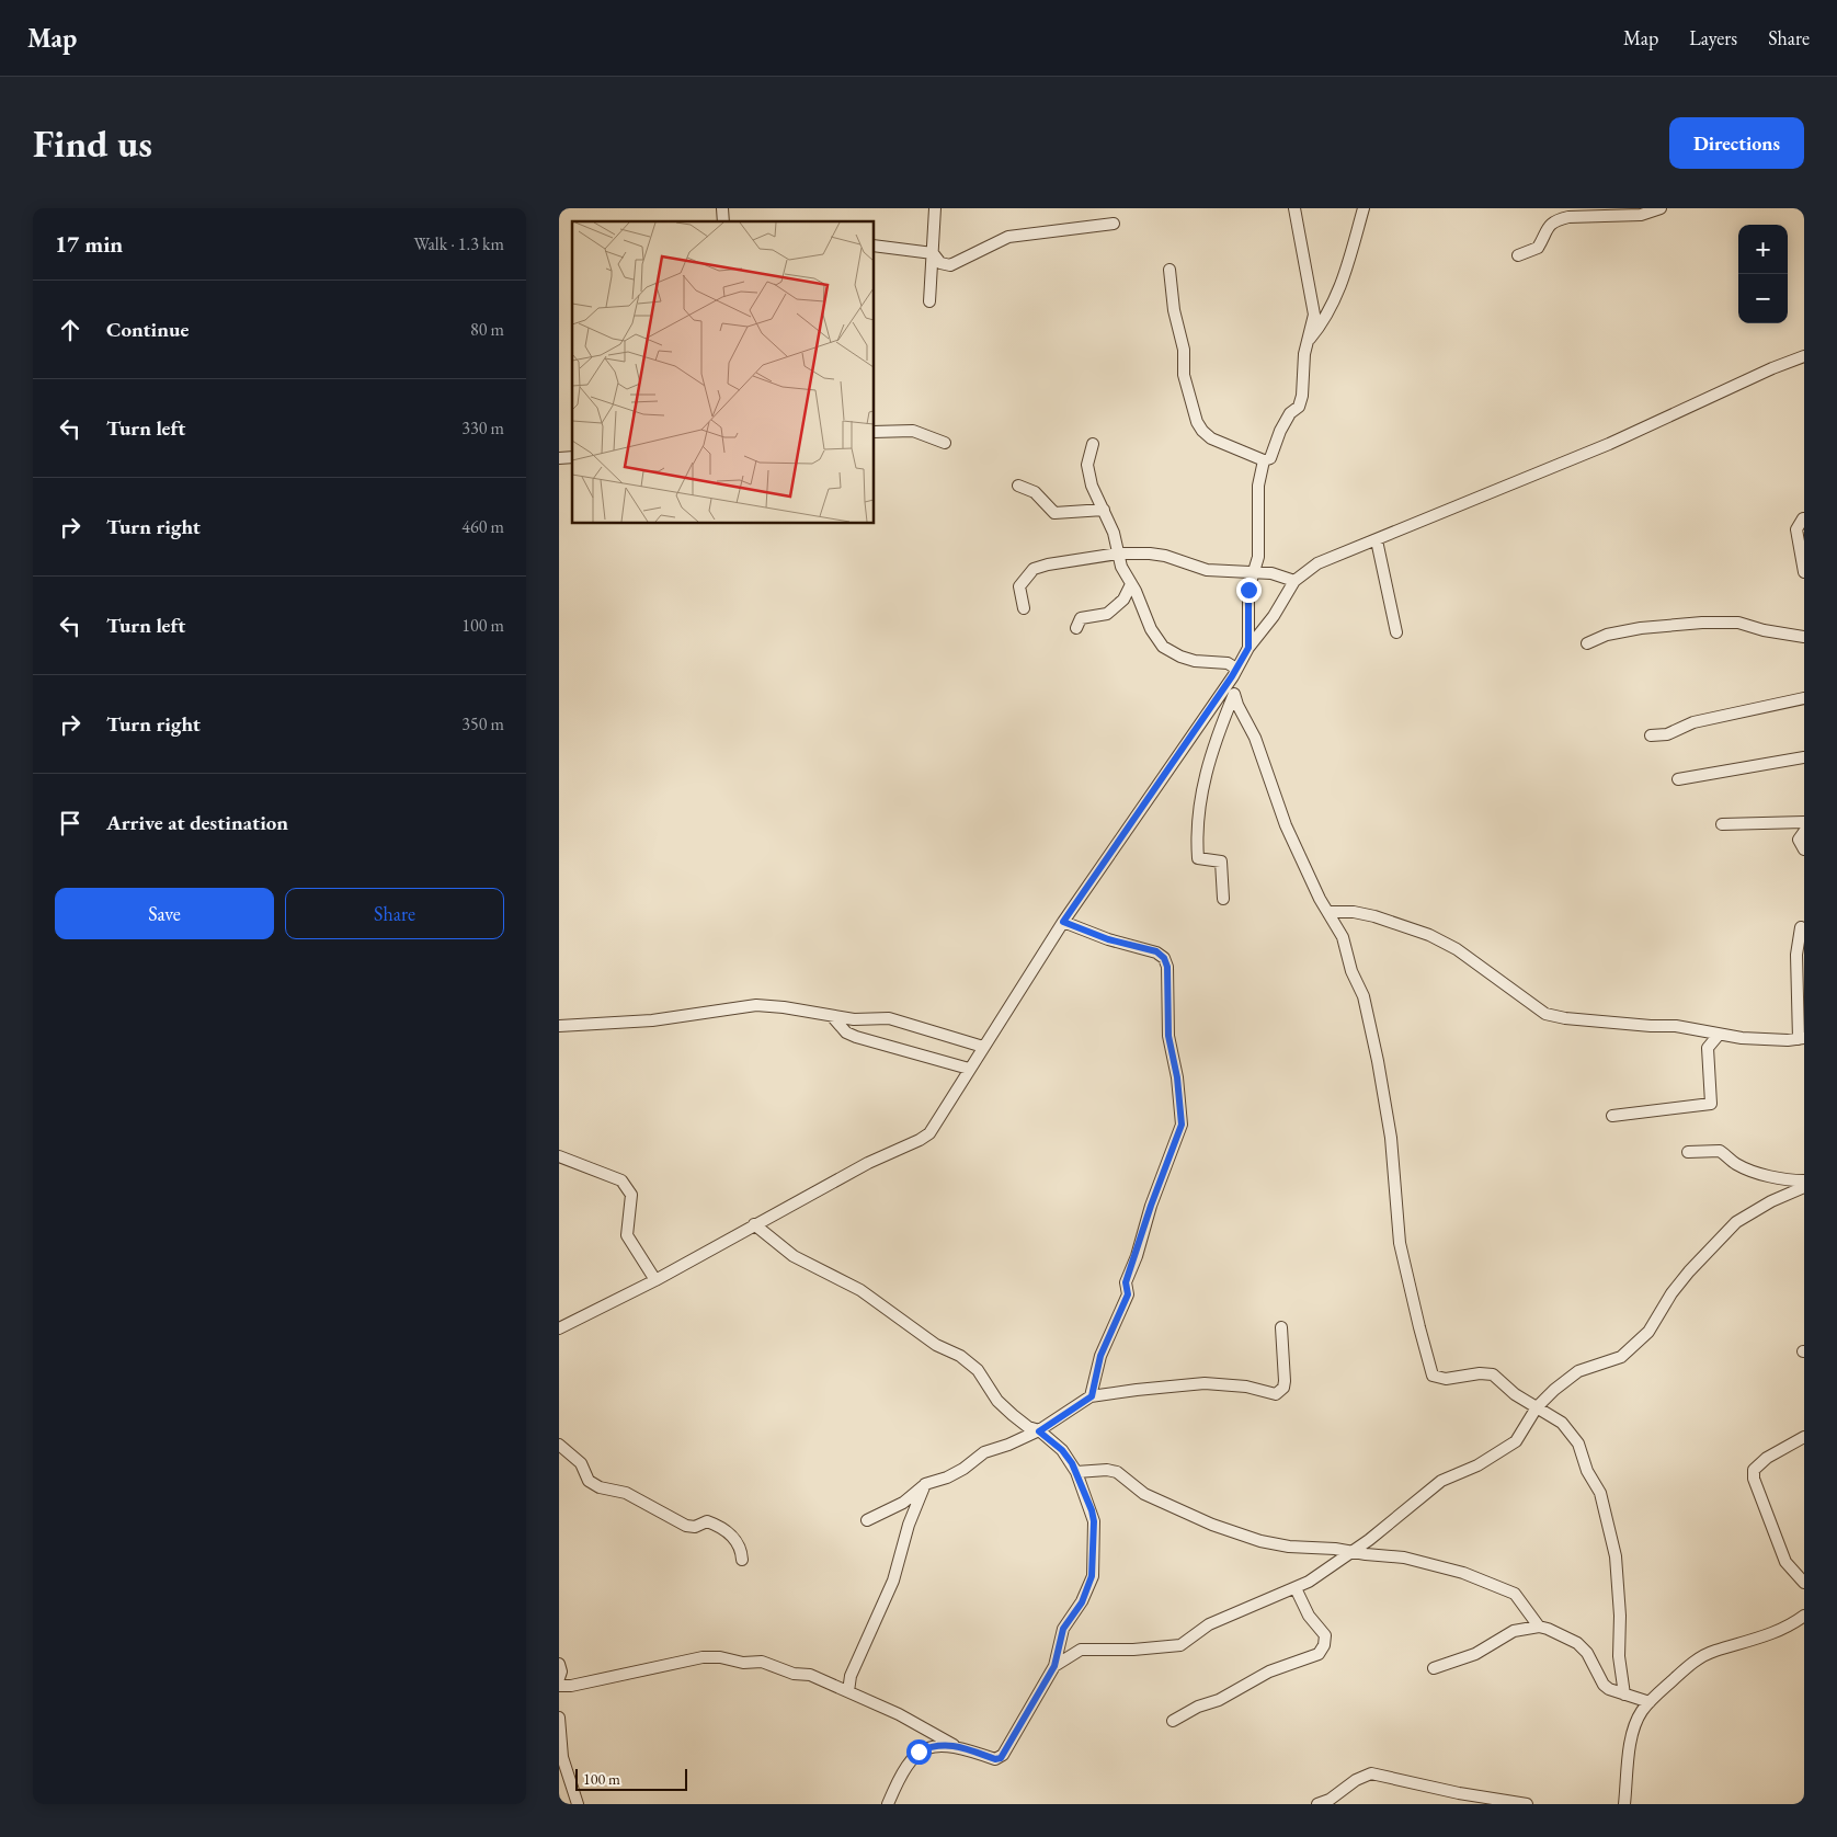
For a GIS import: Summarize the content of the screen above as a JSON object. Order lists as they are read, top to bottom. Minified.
{"scale_bar":"100 m","page":{"header":"Map","nav":["Map","Layers","Share"],"buttons":["Directions",["Save","Share"]],"title":"Find us","heading":["17 min","Walk · 1.3 km"],"map_buttons":["+","−"],"list":[["Continue","80 m"],["Turn left","330 m"],["Turn right","460 m"],["Turn left","100 m"],["Turn right","350 m"],"Arrive at destination"],"scale":"100 m"}}
